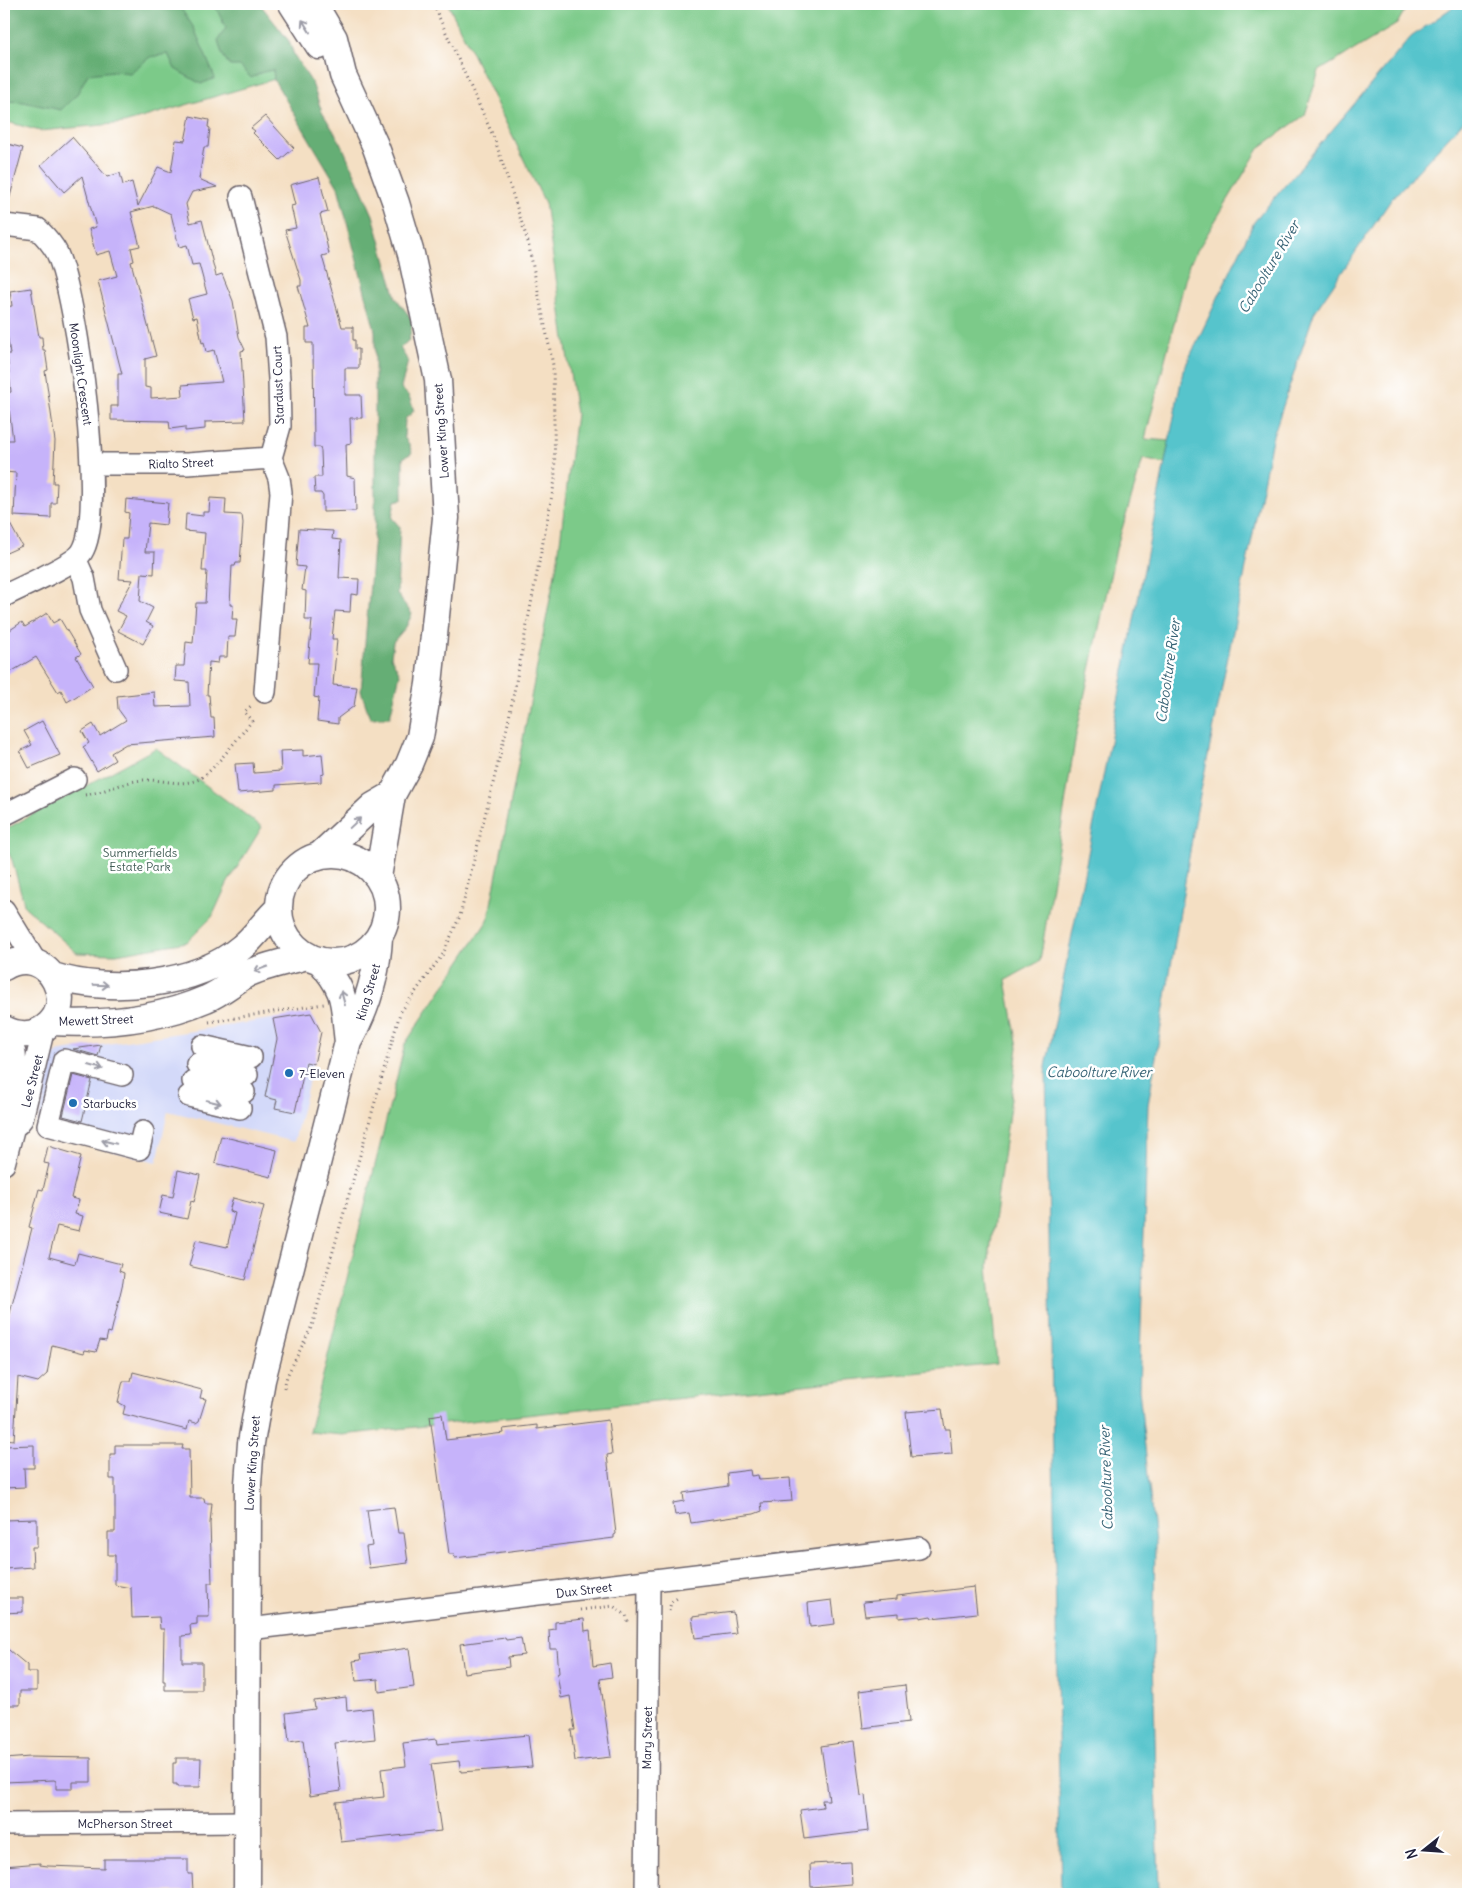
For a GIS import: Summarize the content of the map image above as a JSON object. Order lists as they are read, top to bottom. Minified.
{"streets":{"main road":["Lower King Street","King Street","Mewett Street"],"street":["Moonlight Crescent","Stardust Court","Rialto Street","Lee Street","Dux Street","Mary Street","McPherson Street"]},"crossings":[["Moonlight Crescent","Rialto Street"],["Stardust Court","Rialto Street"],["Lower King Street","King Street"],["Lower King Street","Mewett Street"],["Lower King Street","Dux Street"],["Lower King Street","McPherson Street"],["King Street","Mewett Street"],["Mewett Street","Lee Street"],["Dux Street","Mary Street"]],"one_way":["King Street"],"water":["Caboolture River"],"parks":["Summerfields Estate Park"],"places":["7-Eleven","Starbucks"],"north":"left"}
